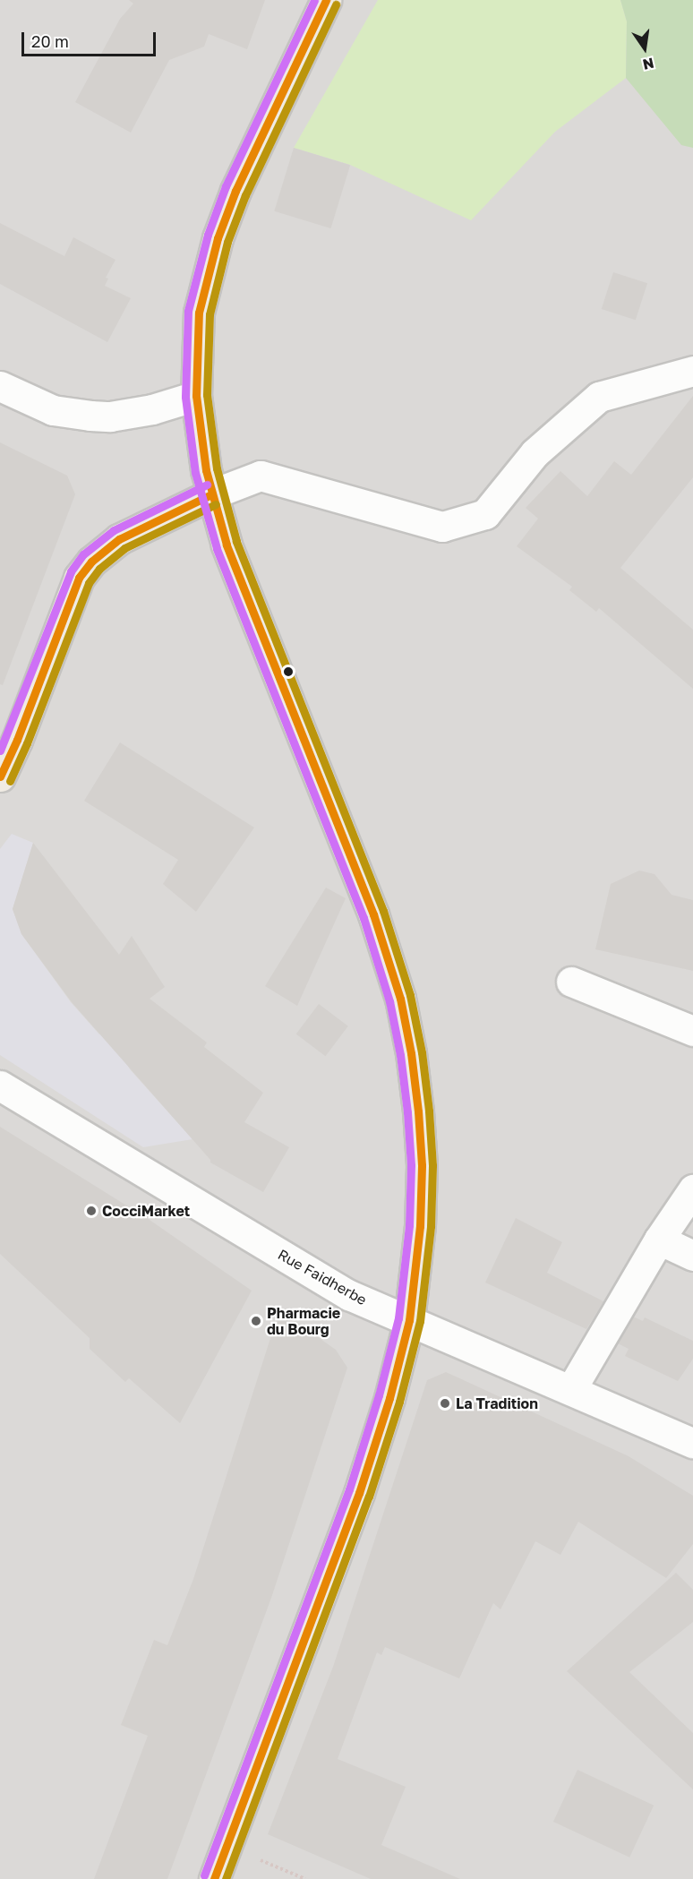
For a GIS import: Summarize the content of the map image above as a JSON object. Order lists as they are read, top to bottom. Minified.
{"streets":{"street":["Rue Faidherbe"]},"places":["CocciMarket","Pharmacie du Bourg","La Tradition"],"scale_bar":"20 m","north":"bottom"}
